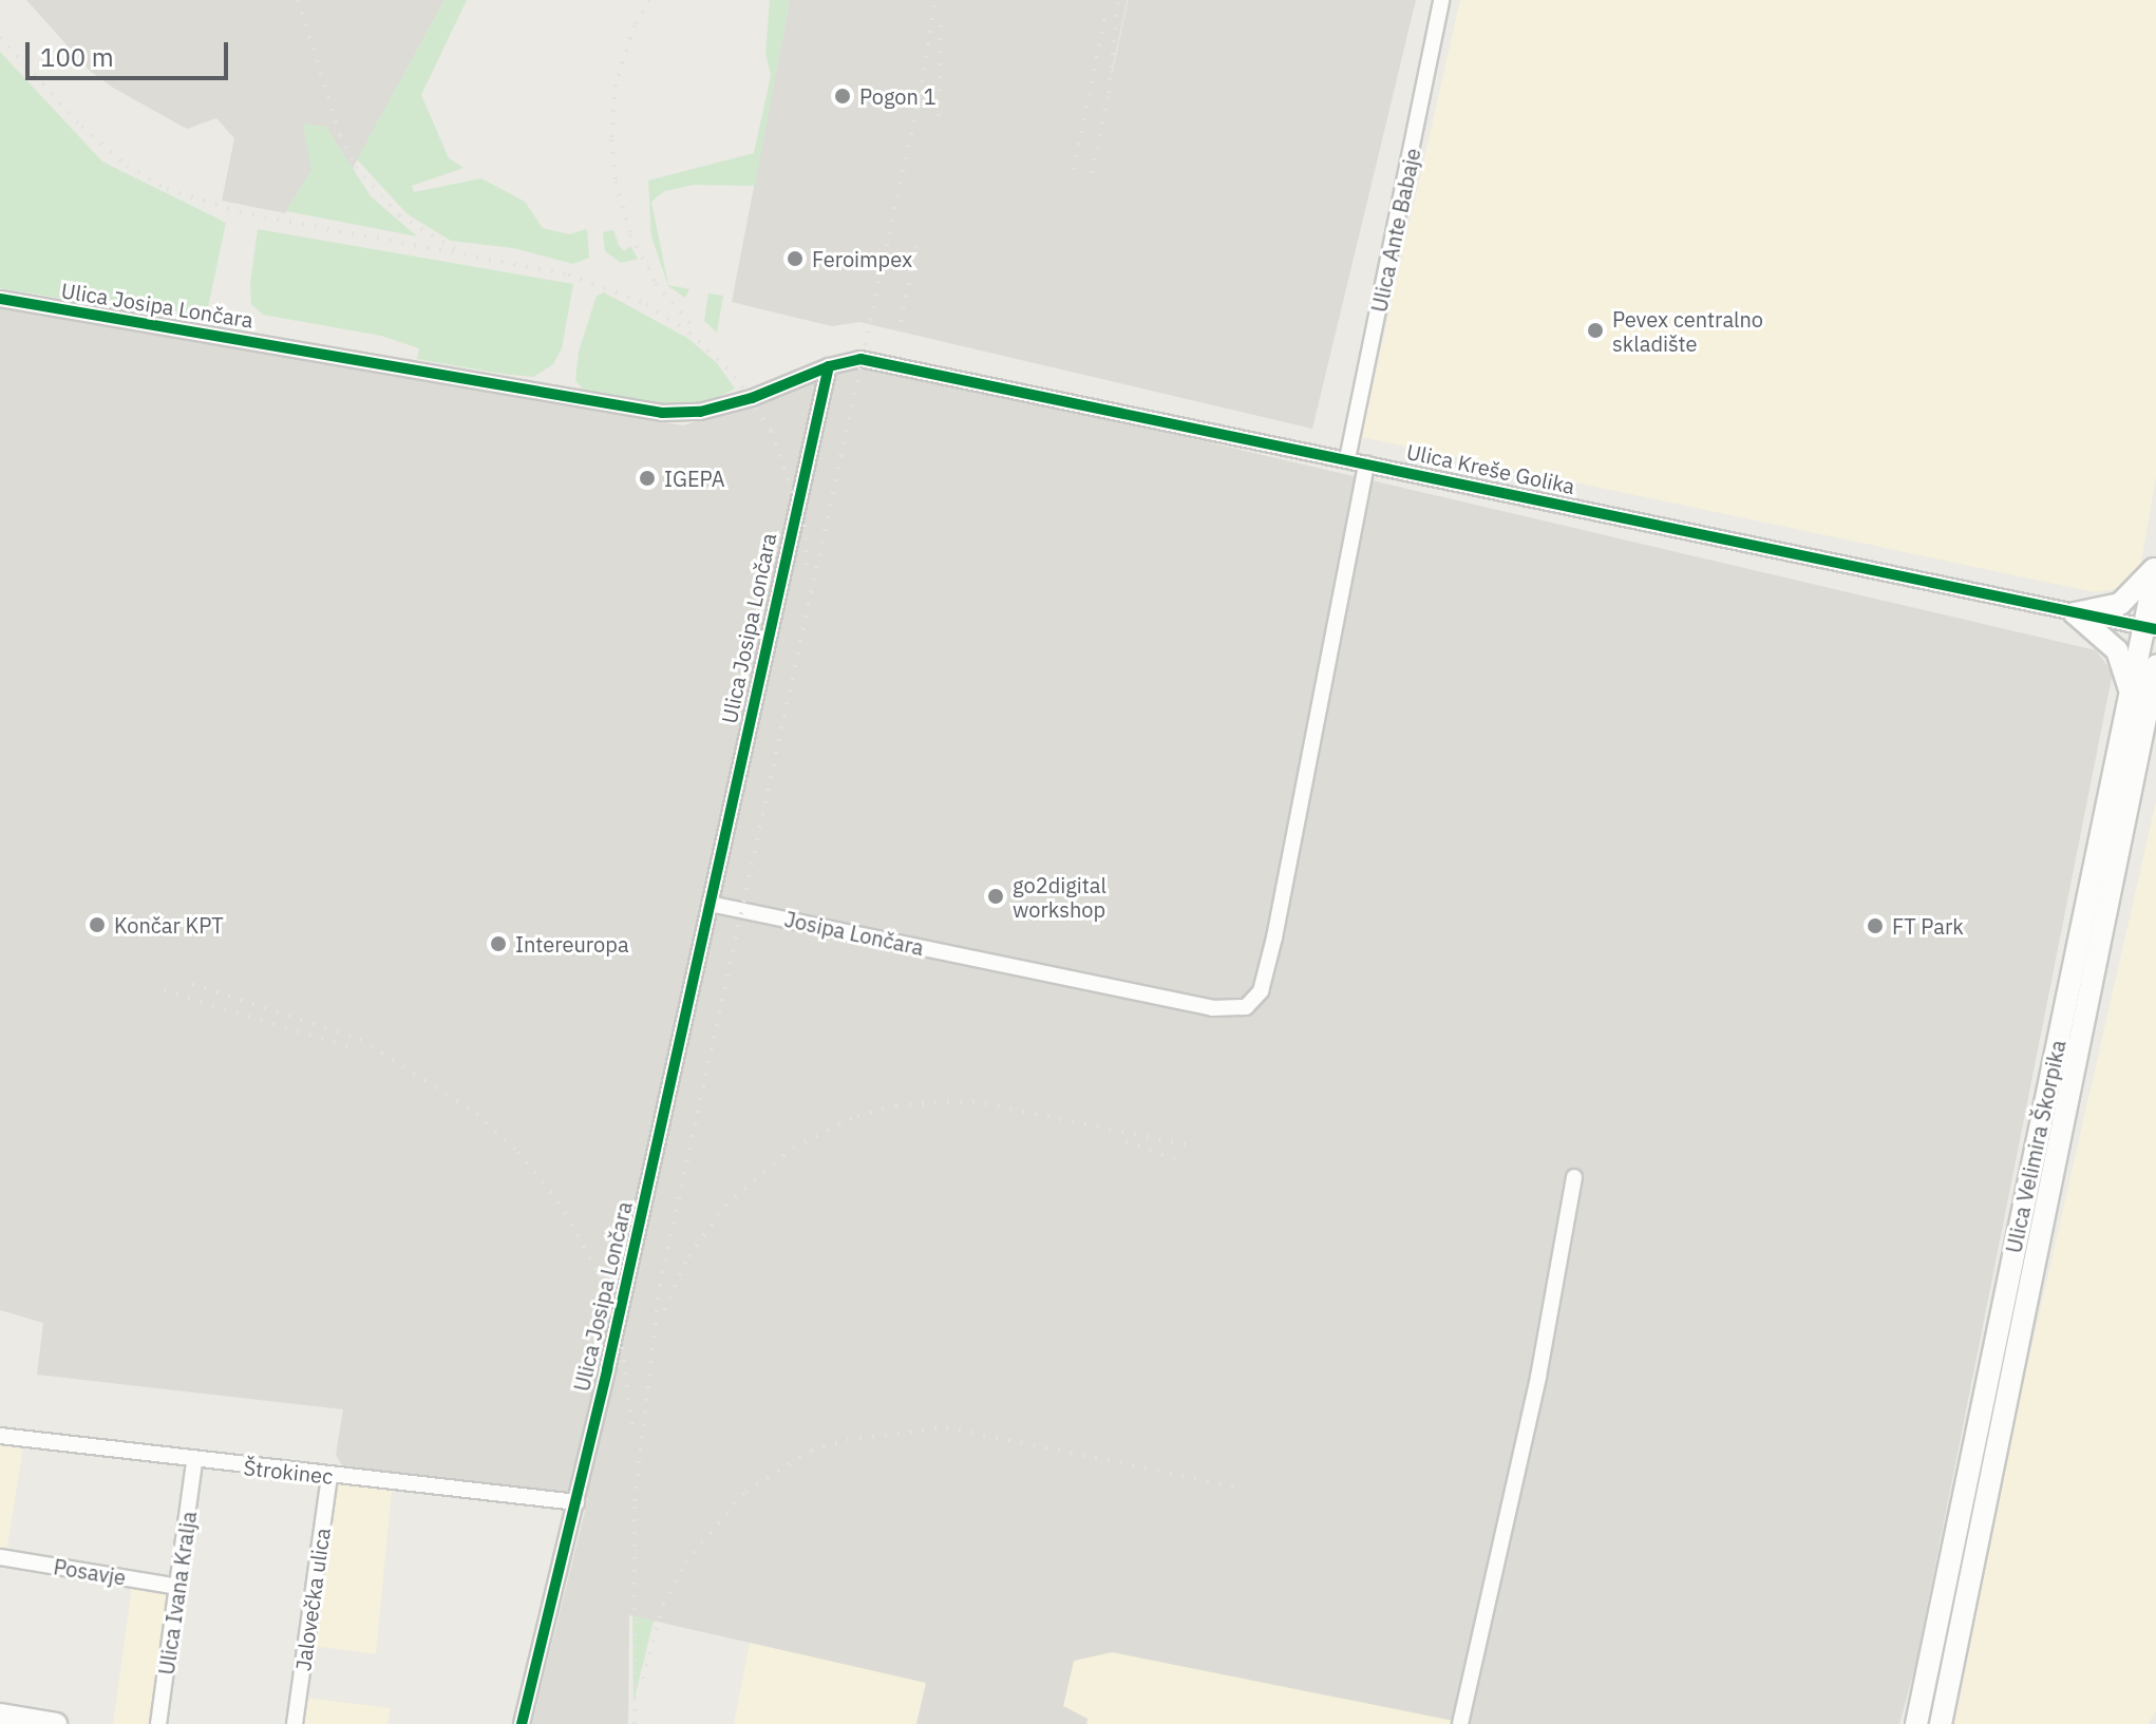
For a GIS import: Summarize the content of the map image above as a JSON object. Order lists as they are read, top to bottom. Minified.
{"streets":{"main road":["Ulica Velimira Škorpika"],"street":["Ulica Ante Babaje","Ulica Josipa Lončara","Ulica Kreše Golika","Josipa Lončara","Štrokinec","Posavje","Ulica Ivana Kralja","Jalovečka ulica"]},"crossings":[["Ulica Ante Babaje","Ulica Kreše Golika"],["Ulica Josipa Lončara","Ulica Kreše Golika"],["Ulica Josipa Lončara","Josipa Lončara"],["Ulica Josipa Lončara","Štrokinec"],["Ulica Kreše Golika","Josipa Lončara"],["Ulica Kreše Golika","Ulica Velimira Škorpika"],["Štrokinec","Ulica Ivana Kralja"],["Štrokinec","Jalovečka ulica"],["Posavje","Ulica Ivana Kralja"]],"places":["Pogon 1","Feroimpex","Pevex centralno skladište","IGEPA","go2digital workshop","Končar KPT","FT Park","Intereuropa"],"scale_bar":"100 m"}
